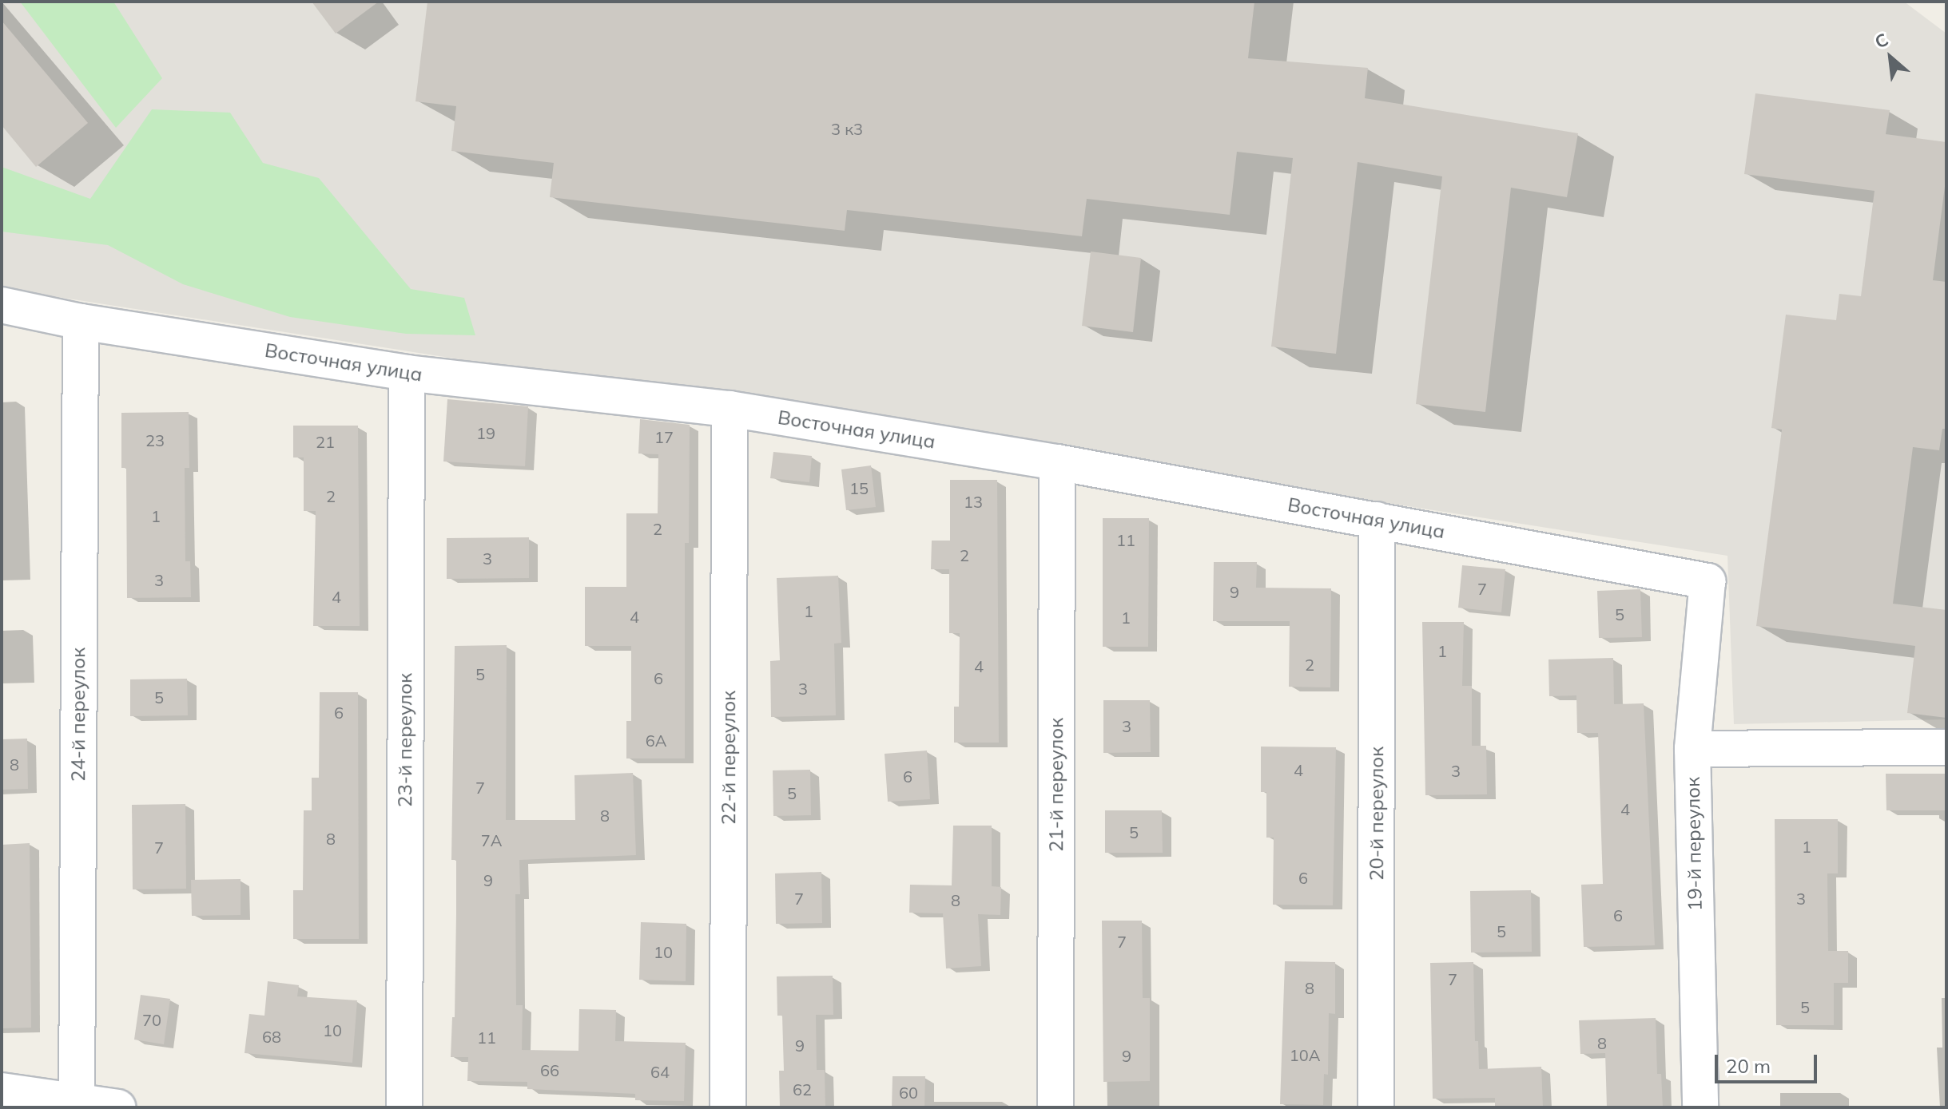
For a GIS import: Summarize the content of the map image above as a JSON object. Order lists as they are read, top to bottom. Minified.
{"streets":{"street":["Восточная улица","24-й переулок","23-й переулок","22-й переулок","21-й переулок","20-й переулок","19-й переулок"]},"crossings":[["Восточная улица","24-й переулок"],["Восточная улица","23-й переулок"],["Восточная улица","22-й переулок"],["Восточная улица","21-й переулок"],["Восточная улица","20-й переулок"],["Восточная улица","19-й переулок"]],"house_numbers":["3 к3","19","17","23","21","15","2","13","1","2","11","2","3","3","7","9","4","1","5","4","1","1","2","4","5","6","3","5","6","3","6А","8","4","3","6","7","5","4","8","5","8","7А","1","7","6","9","7","3","8","6","5","7","10","7","8","5","70","10","68","11","8","9","10А","9","66","64","62","60"],"scale_bar":"20 m","north":"top left"}
